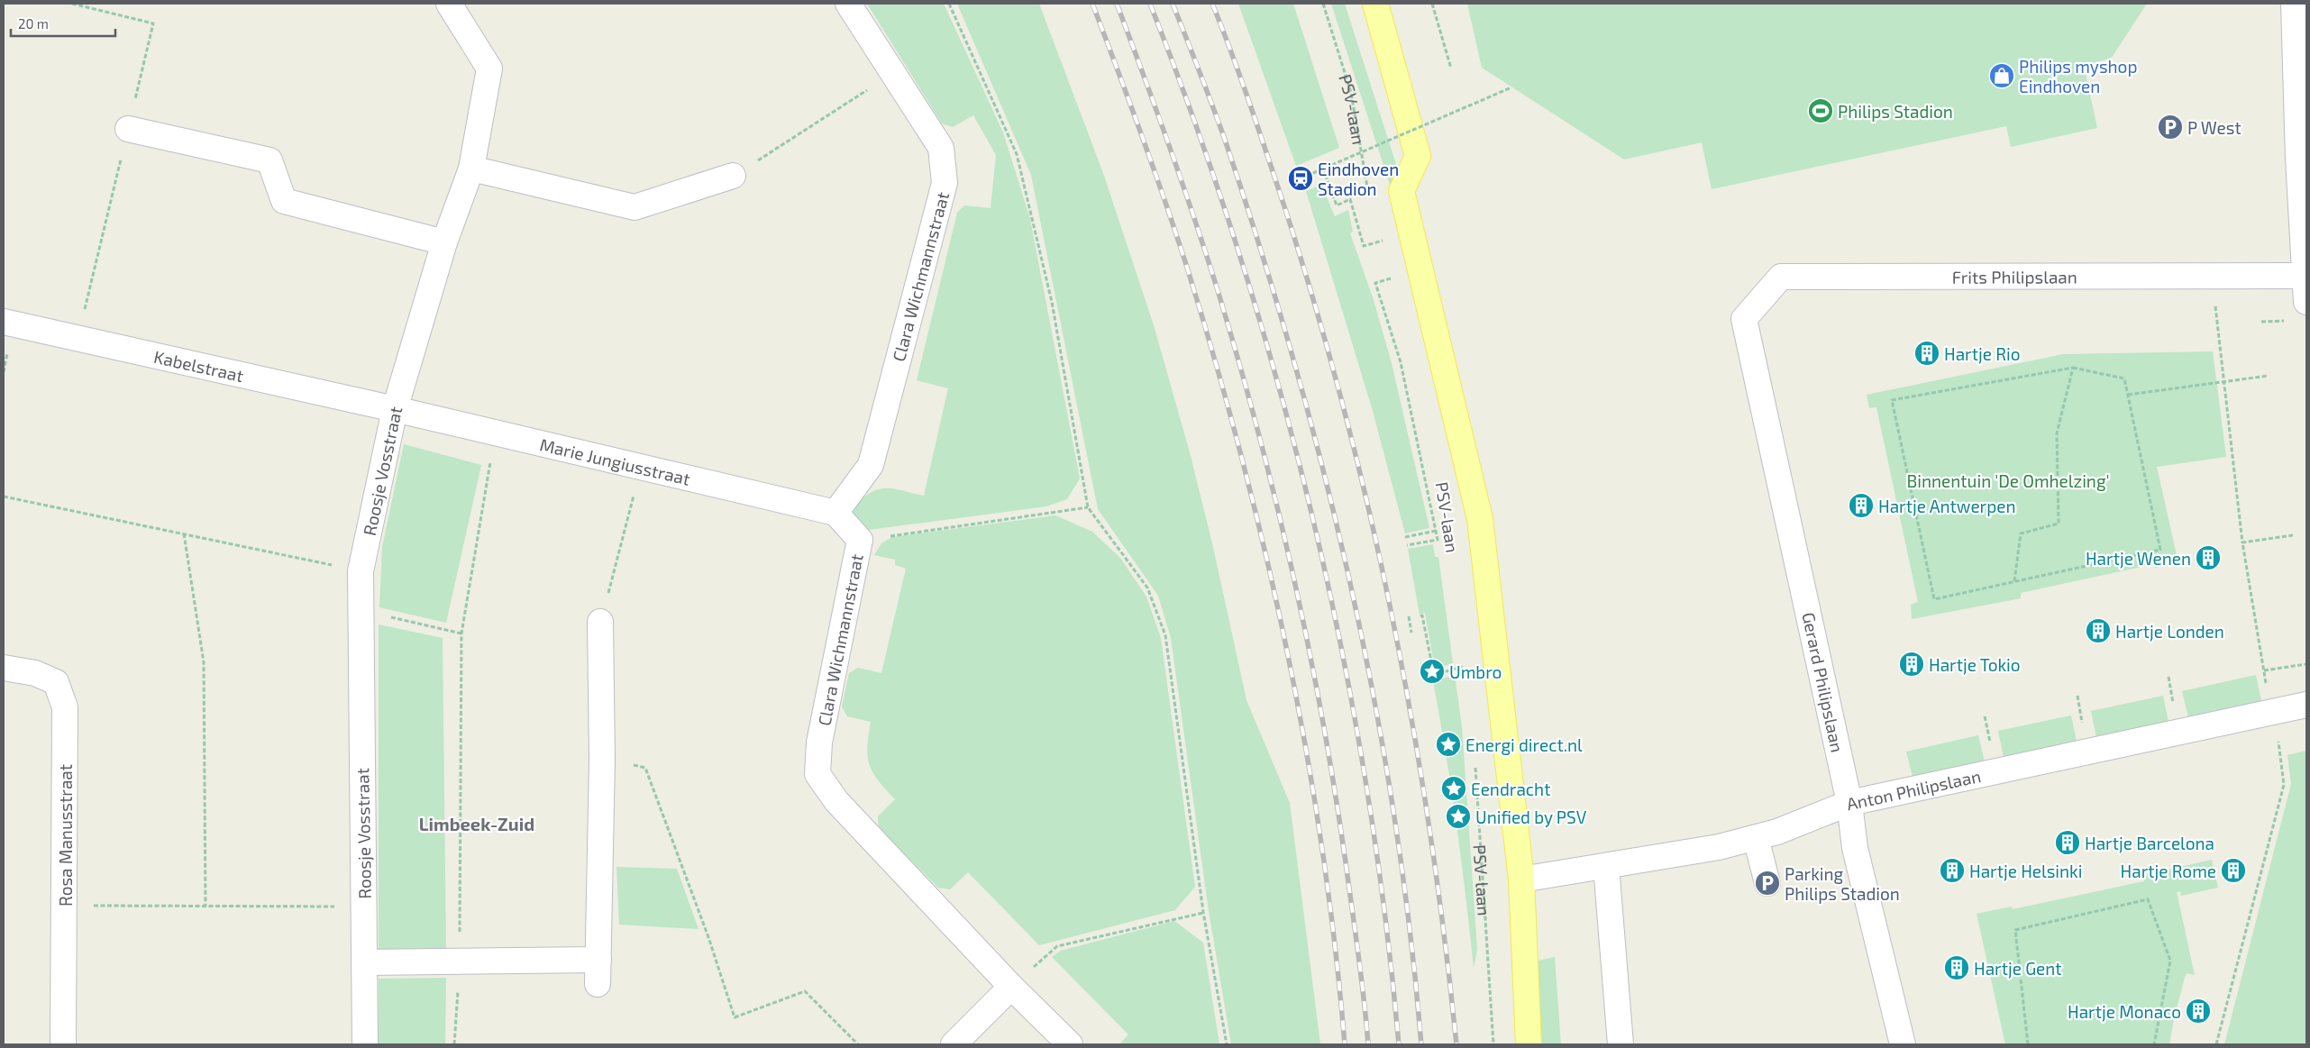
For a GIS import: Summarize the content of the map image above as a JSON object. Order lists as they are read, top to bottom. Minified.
{"streets":{"main road":["PSV-laan"],"street":["Frits Philipslaan","Clara Wichmannstraat","Kabelstraat","Marie Jungiusstraat","Roosje Vosstraat","Gerard Philipslaan","Anton Philipslaan","Rosa Manusstraat"]},"crossings":[["PSV-laan","Anton Philipslaan"],["Frits Philipslaan","Gerard Philipslaan"],["Clara Wichmannstraat","Marie Jungiusstraat"],["Kabelstraat","Marie Jungiusstraat"],["Kabelstraat","Roosje Vosstraat"],["Marie Jungiusstraat","Roosje Vosstraat"],["Gerard Philipslaan","Anton Philipslaan"]],"districts":["Limbeek-Zuid"],"parks":["Binnentuin 'De Omhelzing'"],"places":{"shop":["Philips myshop Eindhoven"],"sports":["Philips Stadion"],"parking":["P West","Parking Philips Stadion"],"station":["Eindhoven Stadion"],"building":["Hartje Rio","Hartje Antwerpen","Hartje Wenen","Hartje Londen","Hartje Tokio","Hartje Barcelona","Hartje Helsinki","Hartje Rome","Hartje Gent","Hartje Monaco"],"place":["Umbro","Energi direct.nl","Eendracht","Unified by PSV"]},"scale_bar":"20 m"}
